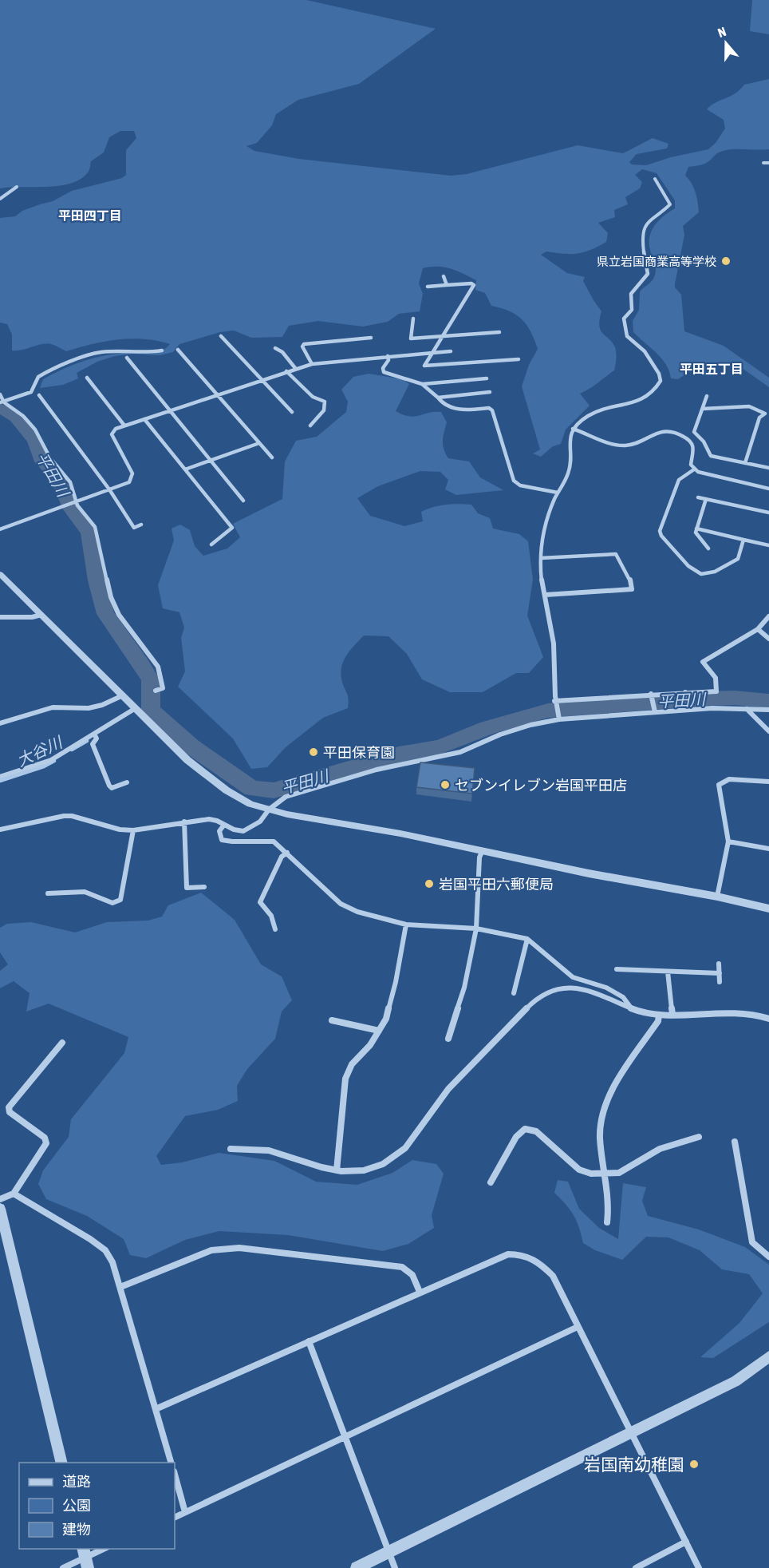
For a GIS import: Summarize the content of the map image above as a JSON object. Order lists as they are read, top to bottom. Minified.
{"districts":["平田四丁目","平田五丁目"],"water":["平田川","大谷川"],"places":["県立岩国商業高等学校","平田保育園","セブンイレブン岩国平田店","岩国平田六郵便局","岩国南幼稚園"],"legend":["道路","公園","建物"],"north":"top"}
